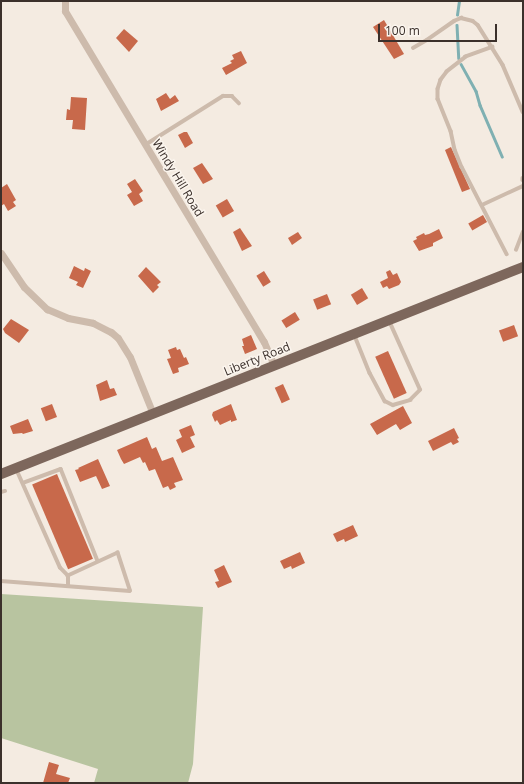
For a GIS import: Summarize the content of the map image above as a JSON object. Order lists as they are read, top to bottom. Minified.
{"streets":{"main road":["Liberty Road"],"street":["Windy Hill Road"]},"crossings":[["Windy Hill Road","Liberty Road"]],"scale_bar":"100 m"}
